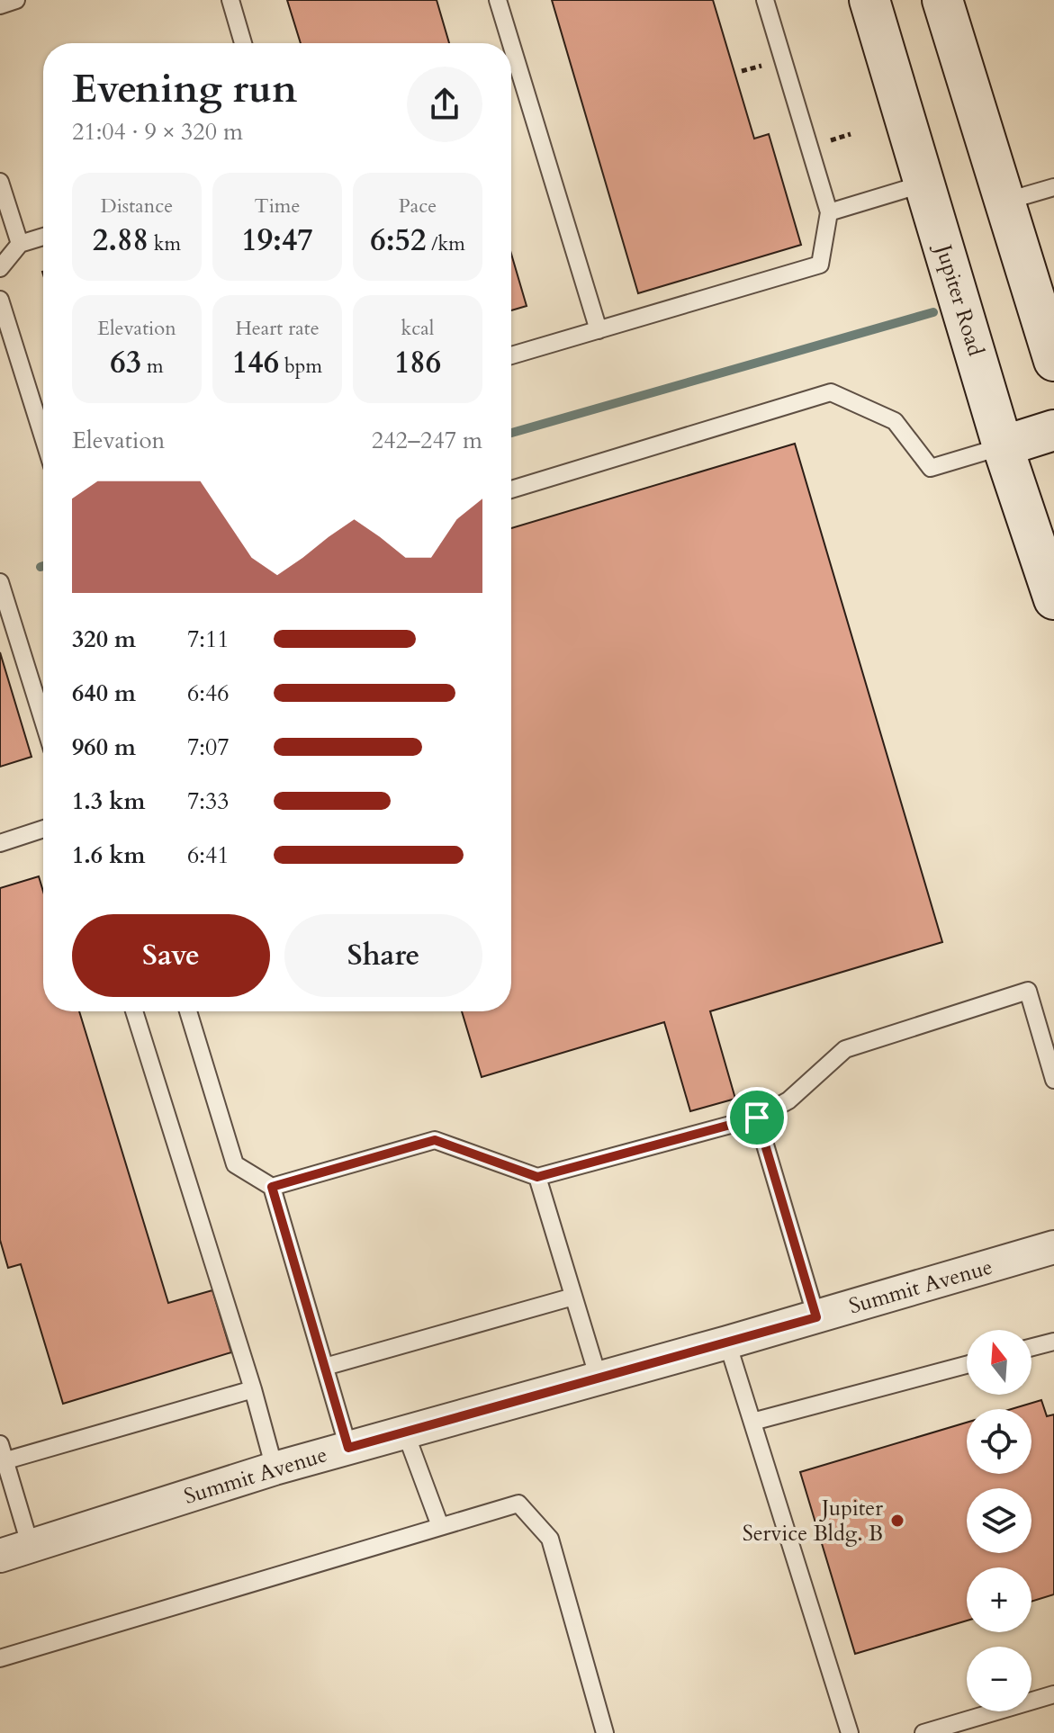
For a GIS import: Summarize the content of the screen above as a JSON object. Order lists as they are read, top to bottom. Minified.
{"streets":{"main road":["Jupiter Road"],"street":["Summit Avenue"]},"places":["Jupiter Service Bldg. B"],"north":"top","page":{"heading":["Evening run","21:04 · 9 × 320 m"],"stats":[["Distance","2.88 km"],["Time","19:47"],["Pace","6:52 /km"],["Elevation","63 m"],["Heart rate","146 bpm"],["kcal","186"]],"chart":["Elevation","242–247 m"],"list":[{"name":"320 m","note":"7:11"},{"name":"640 m","note":"6:46"},{"name":"960 m","note":"7:07"},{"name":"1.3 km","note":"7:33"},{"name":"1.6 km","note":"6:41"}],"buttons":["Save","Share"],"map_buttons":["+","−"]}}
